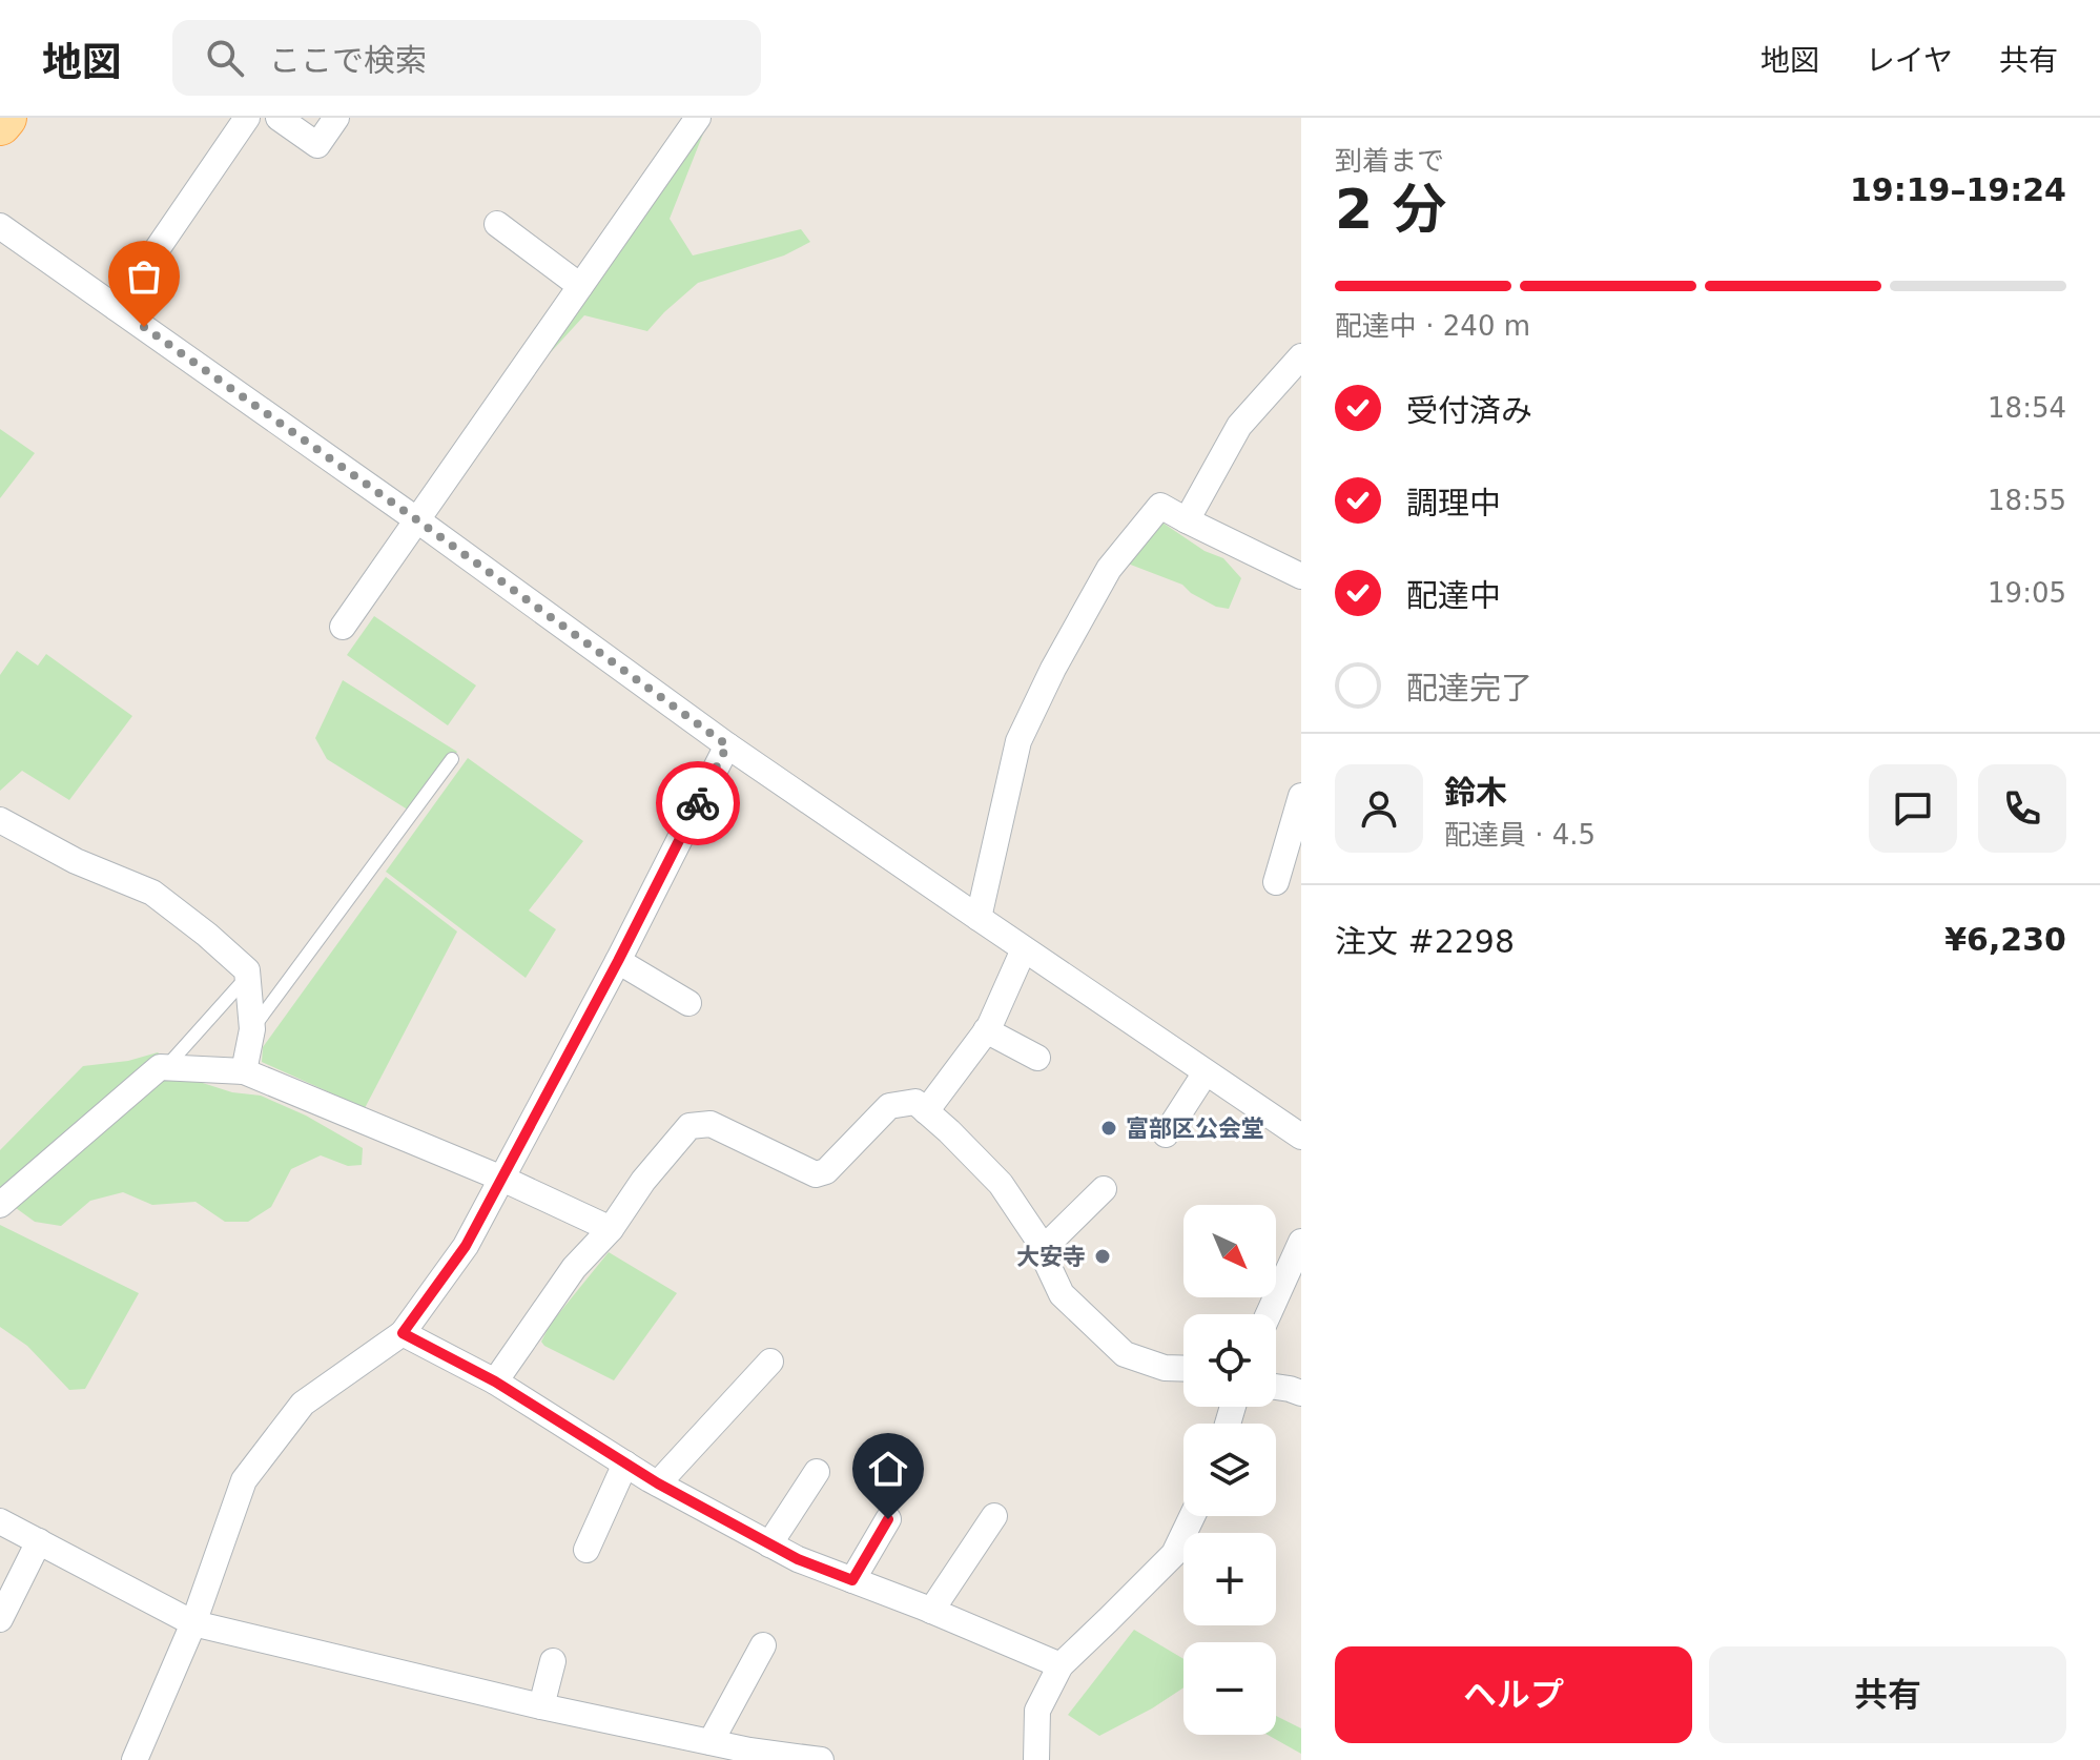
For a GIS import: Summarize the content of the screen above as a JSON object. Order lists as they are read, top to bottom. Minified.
{"places":["富部区公会堂","大安寺"],"north":"bottom right","page":{"header":"地図","search":"ここで検索","nav":["地図","レイヤ","共有"],"heading":["2 分","到着まで","19:19–19:24"],"panel":["鈴木","配達員 · 4.5","注文 #2298","¥6,230"],"bar":"配達中 · 240 m","list":[["受付済み","18:54"],["調理中","18:55"],["配達中","19:05"],"配達完了"],"map_buttons":["+","−"],"buttons":["ヘルプ","共有"]}}
